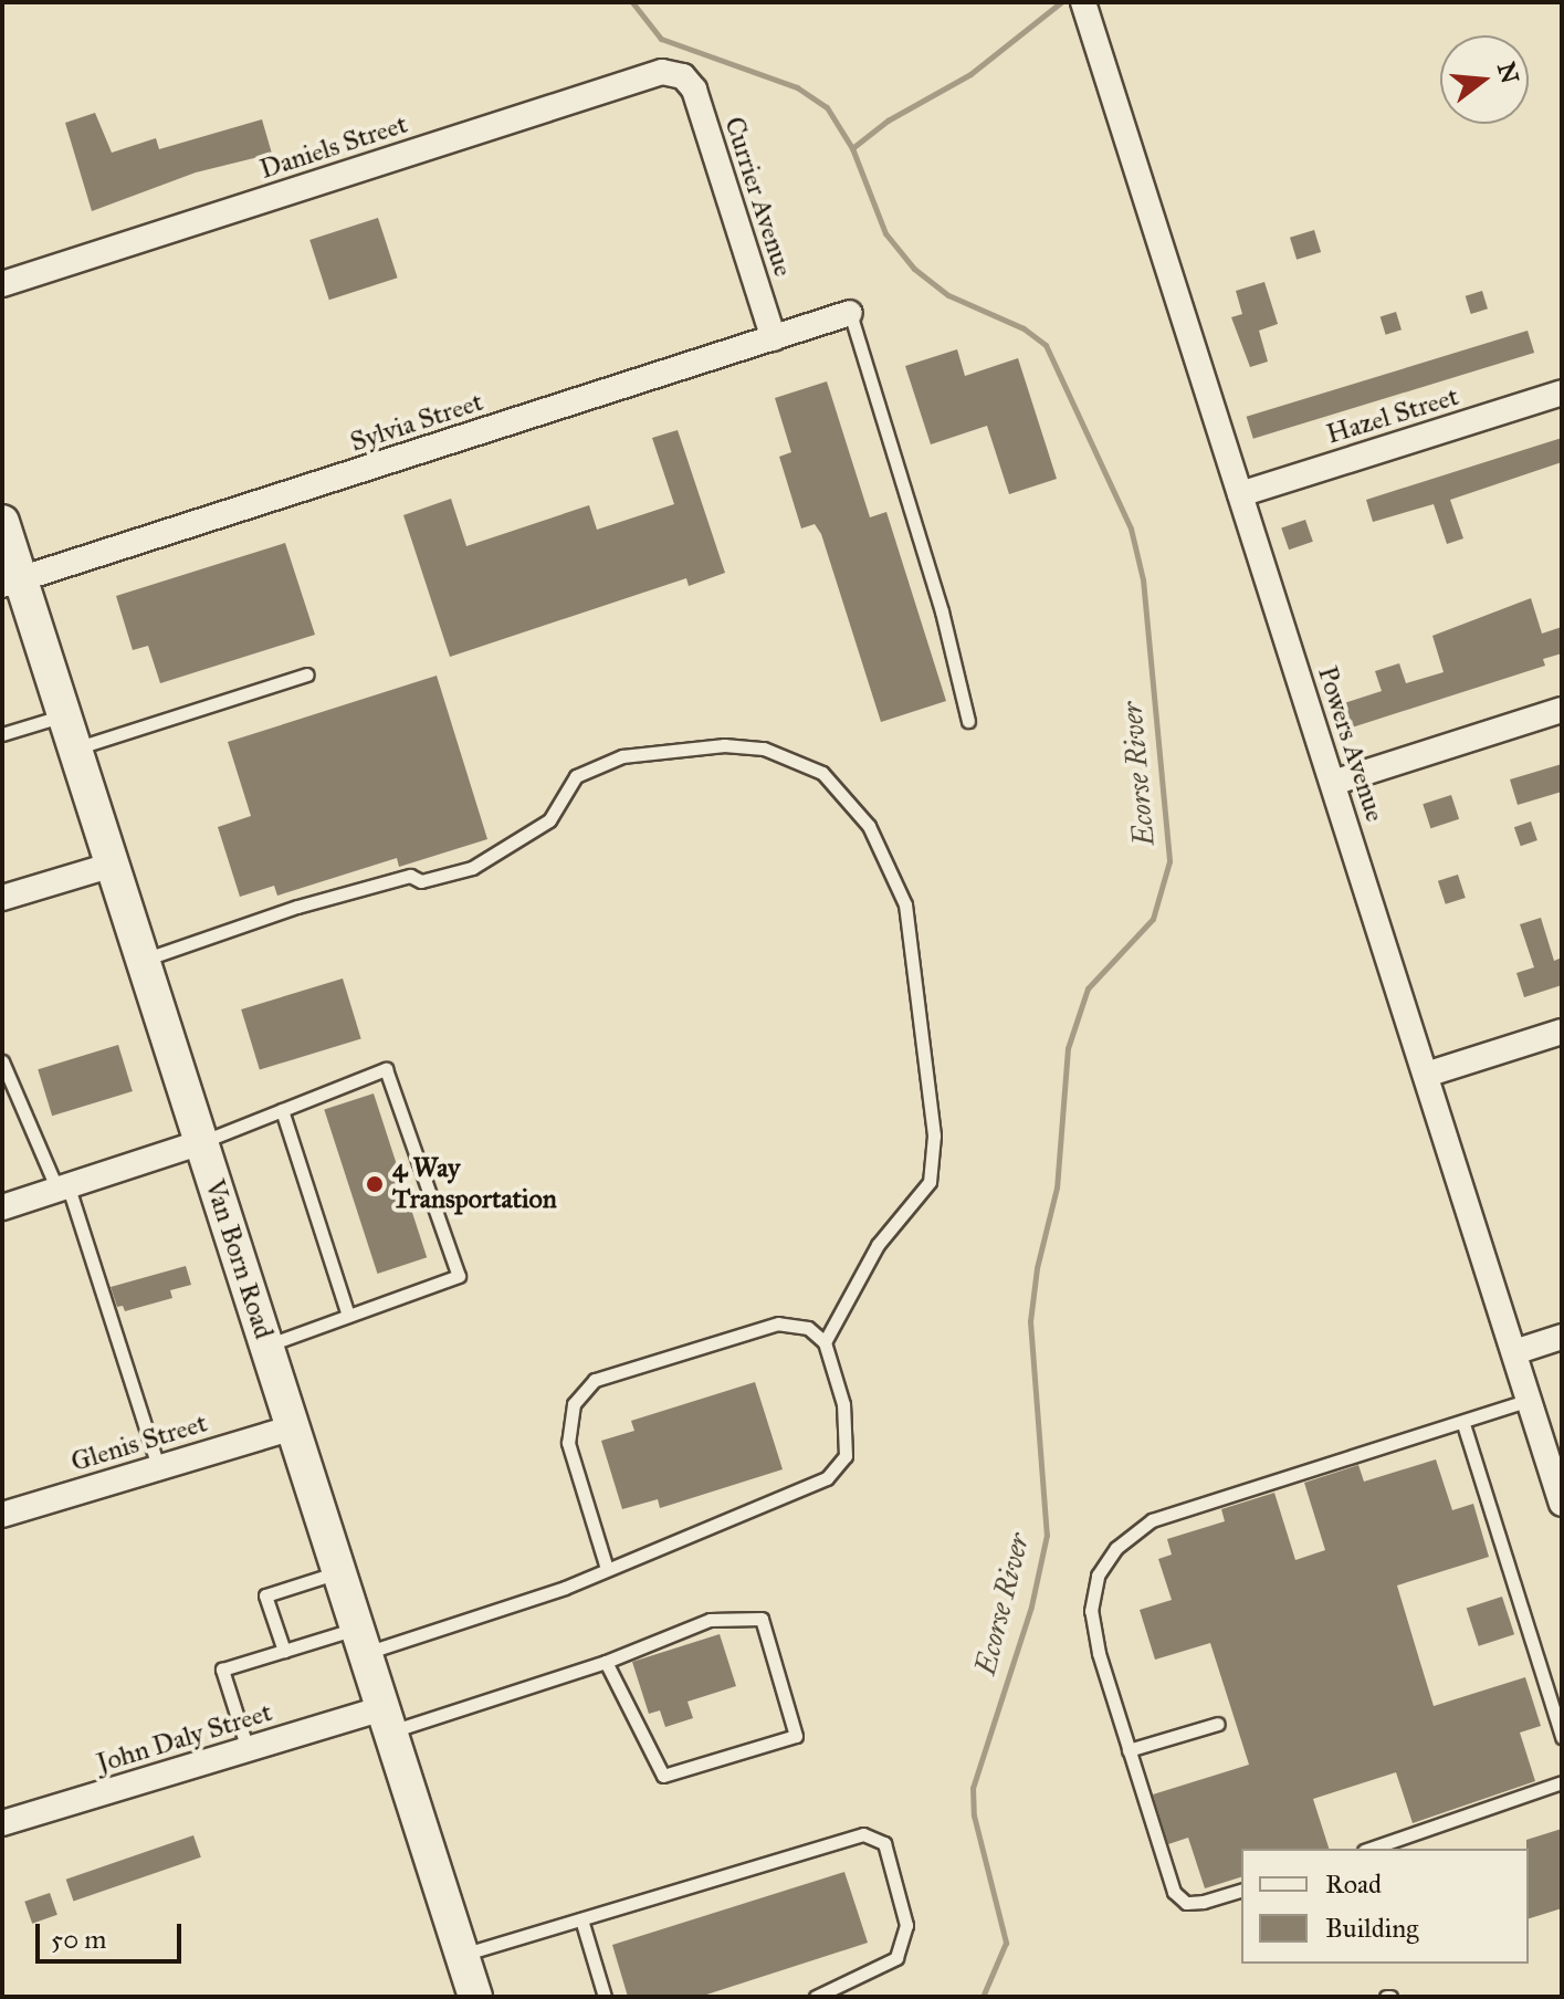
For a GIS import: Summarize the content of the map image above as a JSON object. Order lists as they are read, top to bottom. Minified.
{"streets":{"main road":["Van Born Road"],"street":["Daniels Street","Currier Avenue","Hazel Street","Sylvia Street","Powers Avenue","Glenis Street","John Daly Street"]},"crossings":[["Daniels Street","Currier Avenue"],["Currier Avenue","Sylvia Street"],["Hazel Street","Powers Avenue"],["Sylvia Street","Van Born Road"],["Van Born Road","Glenis Street"],["Van Born Road","John Daly Street"]],"water":["Ecorse River"],"places":["4 Way Transportation"],"legend":["Road","Building"],"scale_bar":"50 m","north":"right"}
